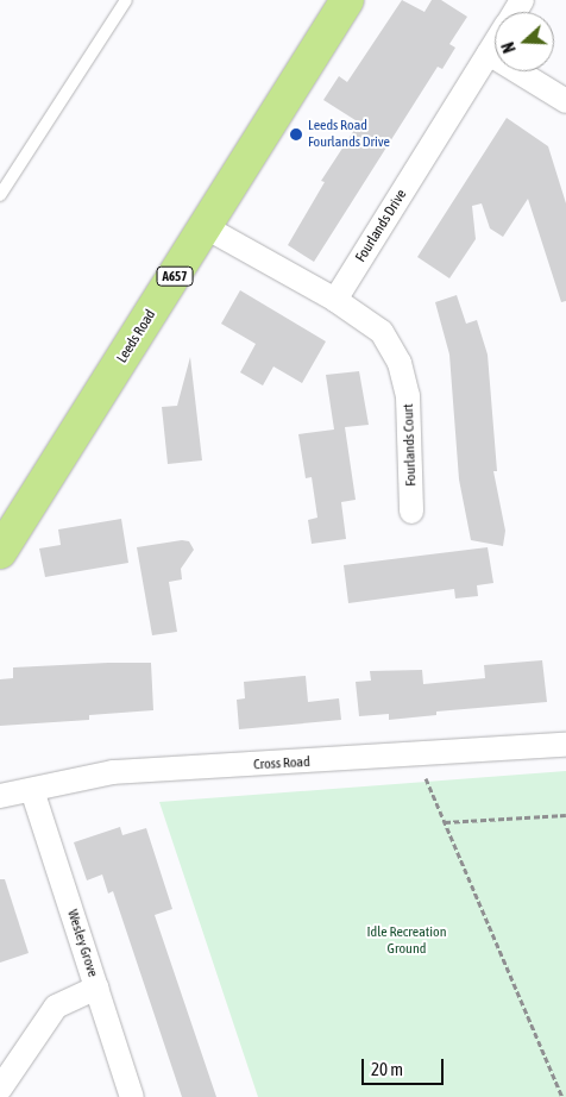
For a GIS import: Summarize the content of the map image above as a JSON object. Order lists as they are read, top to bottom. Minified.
{"streets":{"main road":["A657","Leeds Road"],"street":["Fourlands Drive","Fourlands Court","Cross Road","Wesley Grove"]},"crossings":[["Fourlands Drive","Fourlands Court"],["Cross Road","Wesley Grove"]],"parks":["Idle Recreation Ground"],"places":["Leeds Road Fourlands Drive"],"scale_bar":"20 m","north":"left"}
